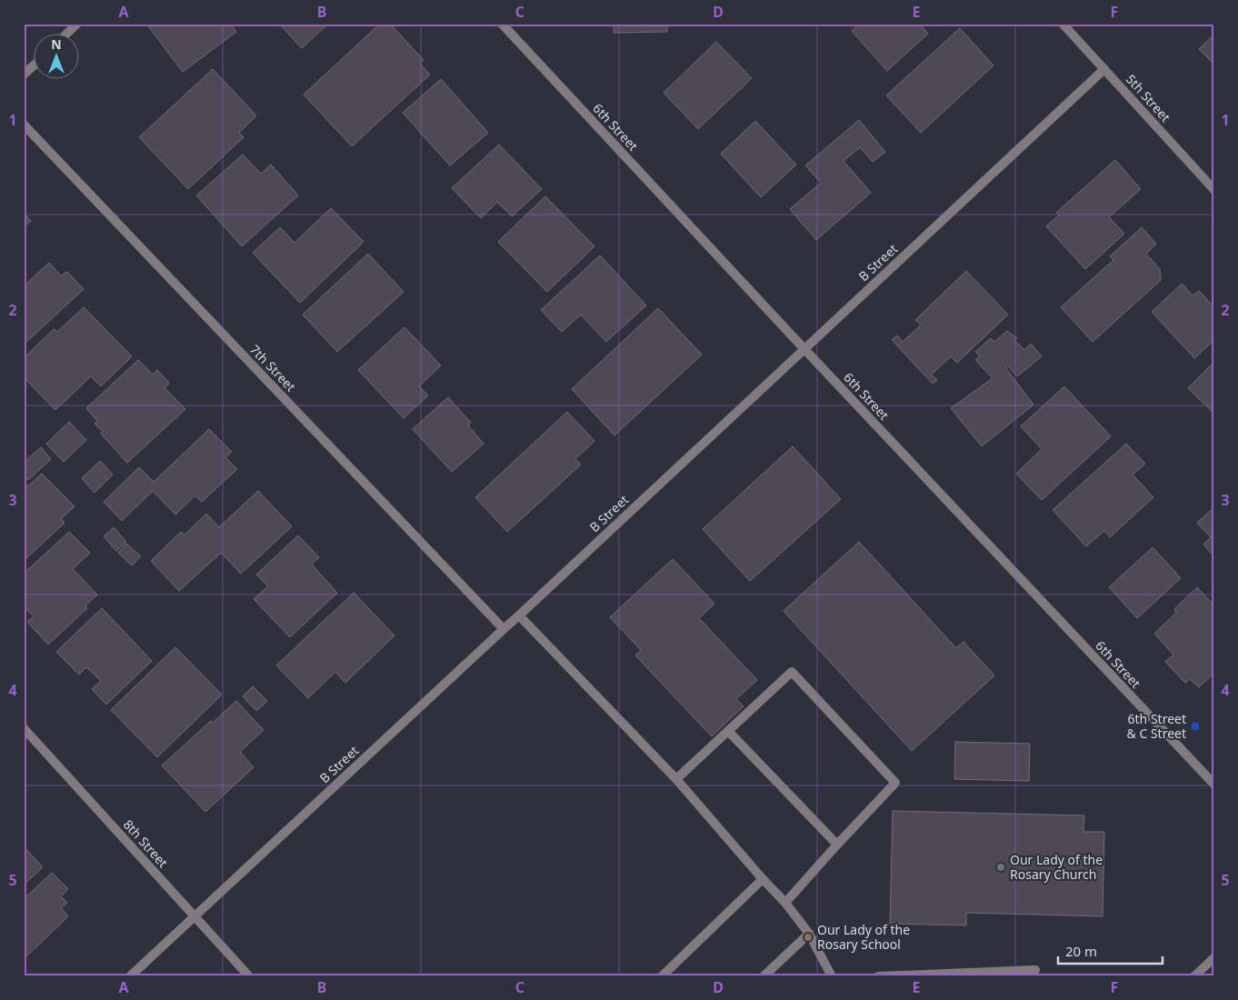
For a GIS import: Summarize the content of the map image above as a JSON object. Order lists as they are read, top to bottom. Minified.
{"streets":{"street":["5th Street","6th Street","B Street","7th Street","8th Street"]},"crossings":[["5th Street","B Street"],["6th Street","B Street"],["B Street","7th Street"],["B Street","8th Street"]],"places":{"transit":["6th Street & C Street"],"other":["Our Lady of the Rosary Church","Our Lady of the Rosary School"]},"scale_bar":"20 m","north":"top","grid":{"columns":["A","B","C","D","E","F"],"rows":["1","2","3","4","5"]}}
